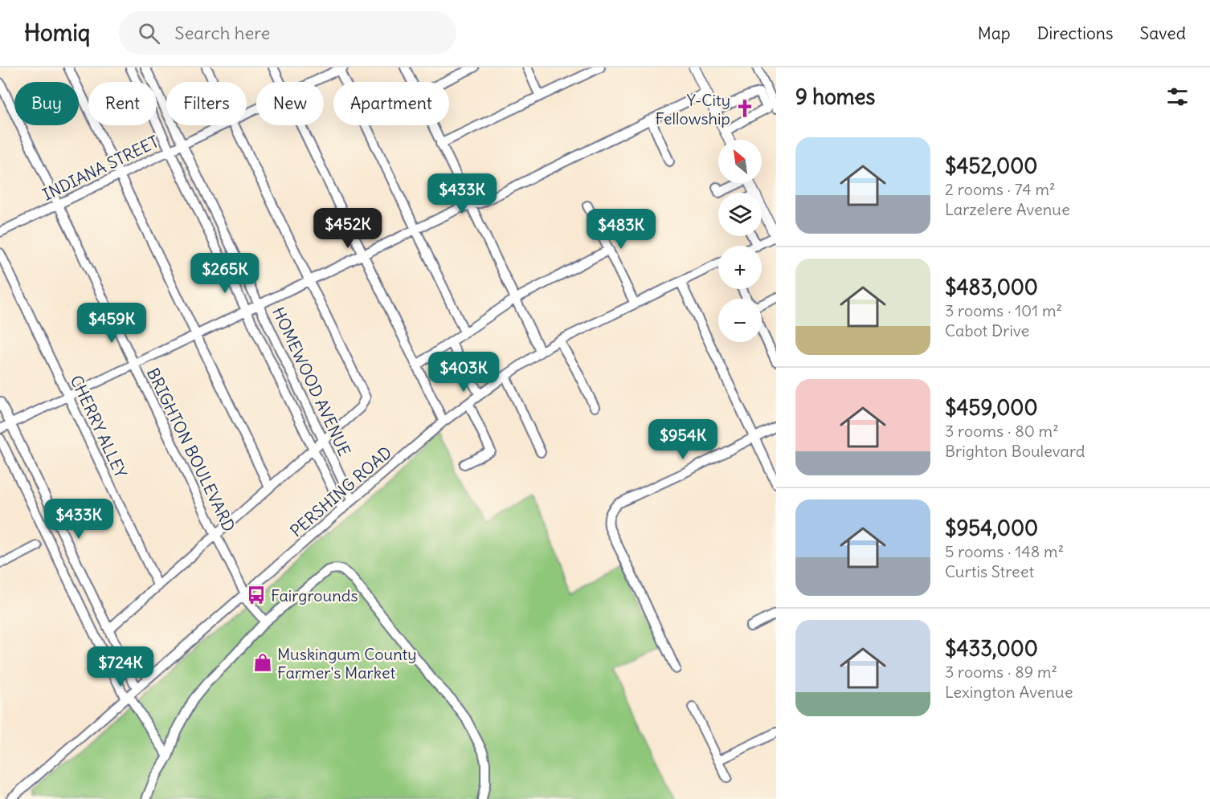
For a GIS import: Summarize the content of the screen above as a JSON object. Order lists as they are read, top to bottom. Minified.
{"streets":{"street":["INDIANA STREET","HOMEWOOD AVENUE","CHERRY ALLEY","BRIGHTON BOULEVARD","PERSHING ROAD"]},"crossings":[["INDIANA STREET","HOMEWOOD AVENUE"],["INDIANA STREET","BRIGHTON BOULEVARD"],["HOMEWOOD AVENUE","PERSHING ROAD"],["BRIGHTON BOULEVARD","PERSHING ROAD"]],"places":{"church":["Y-City Fellowship"],"bus stop":["Fairgrounds"],"shop":["Muskingum County Farmer's Market"]},"north":"top left","page":{"header":"Homiq","search":"Search here","nav":["Map","Directions","Saved"],"heading":"9 homes","chip":["Buy","Rent","Filters","New","Apartment"],"list":[{"name":"$452,000","note":"2 rooms · 74 m² · Larzelere Avenue"},{"name":"$483,000","note":"3 rooms · 101 m² · Cabot Drive"},{"name":"$459,000","note":"3 rooms · 80 m² · Brighton Boulevard"},{"name":"$954,000","note":"5 rooms · 148 m² · Curtis Street"},{"name":"$433,000","note":"3 rooms · 89 m² · Lexington Avenue"}],"map_buttons":["+","−"],"price":["$433K","$452K","$483K","$265K","$459K","$403K","$954K","$433K","$724K"]}}
